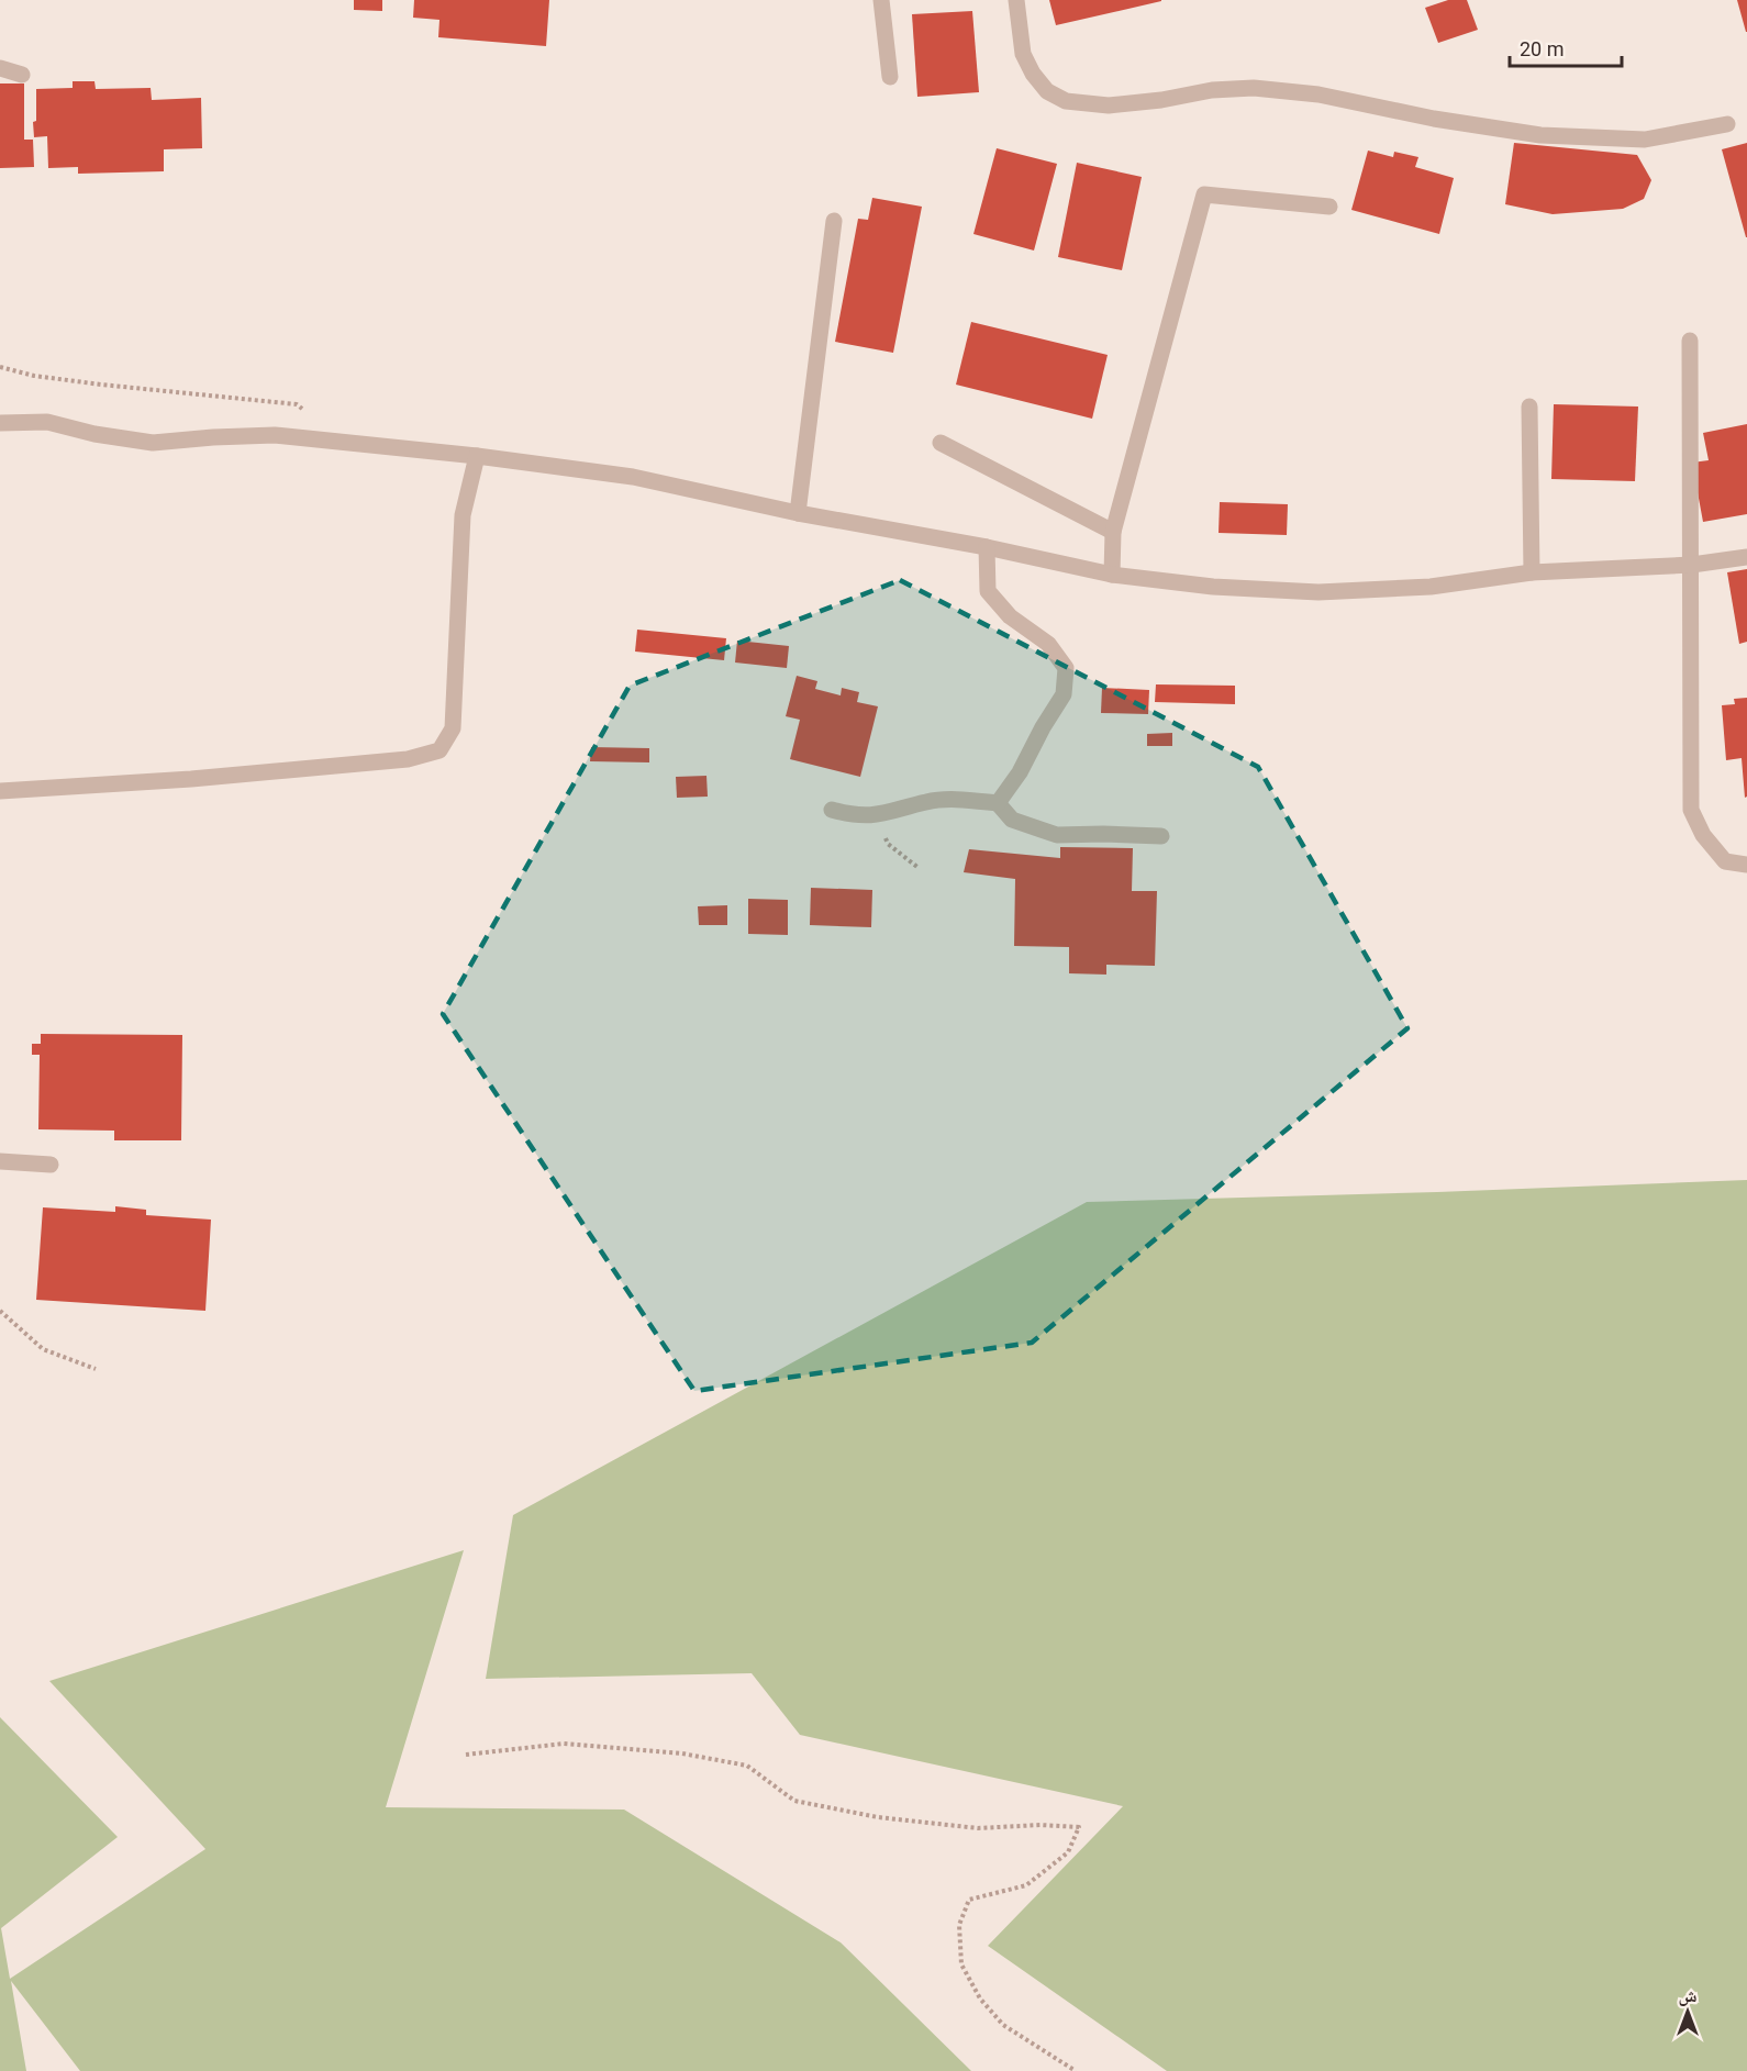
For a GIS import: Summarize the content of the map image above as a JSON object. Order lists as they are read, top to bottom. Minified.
{"scale_bar":"20 m","north":"top"}
